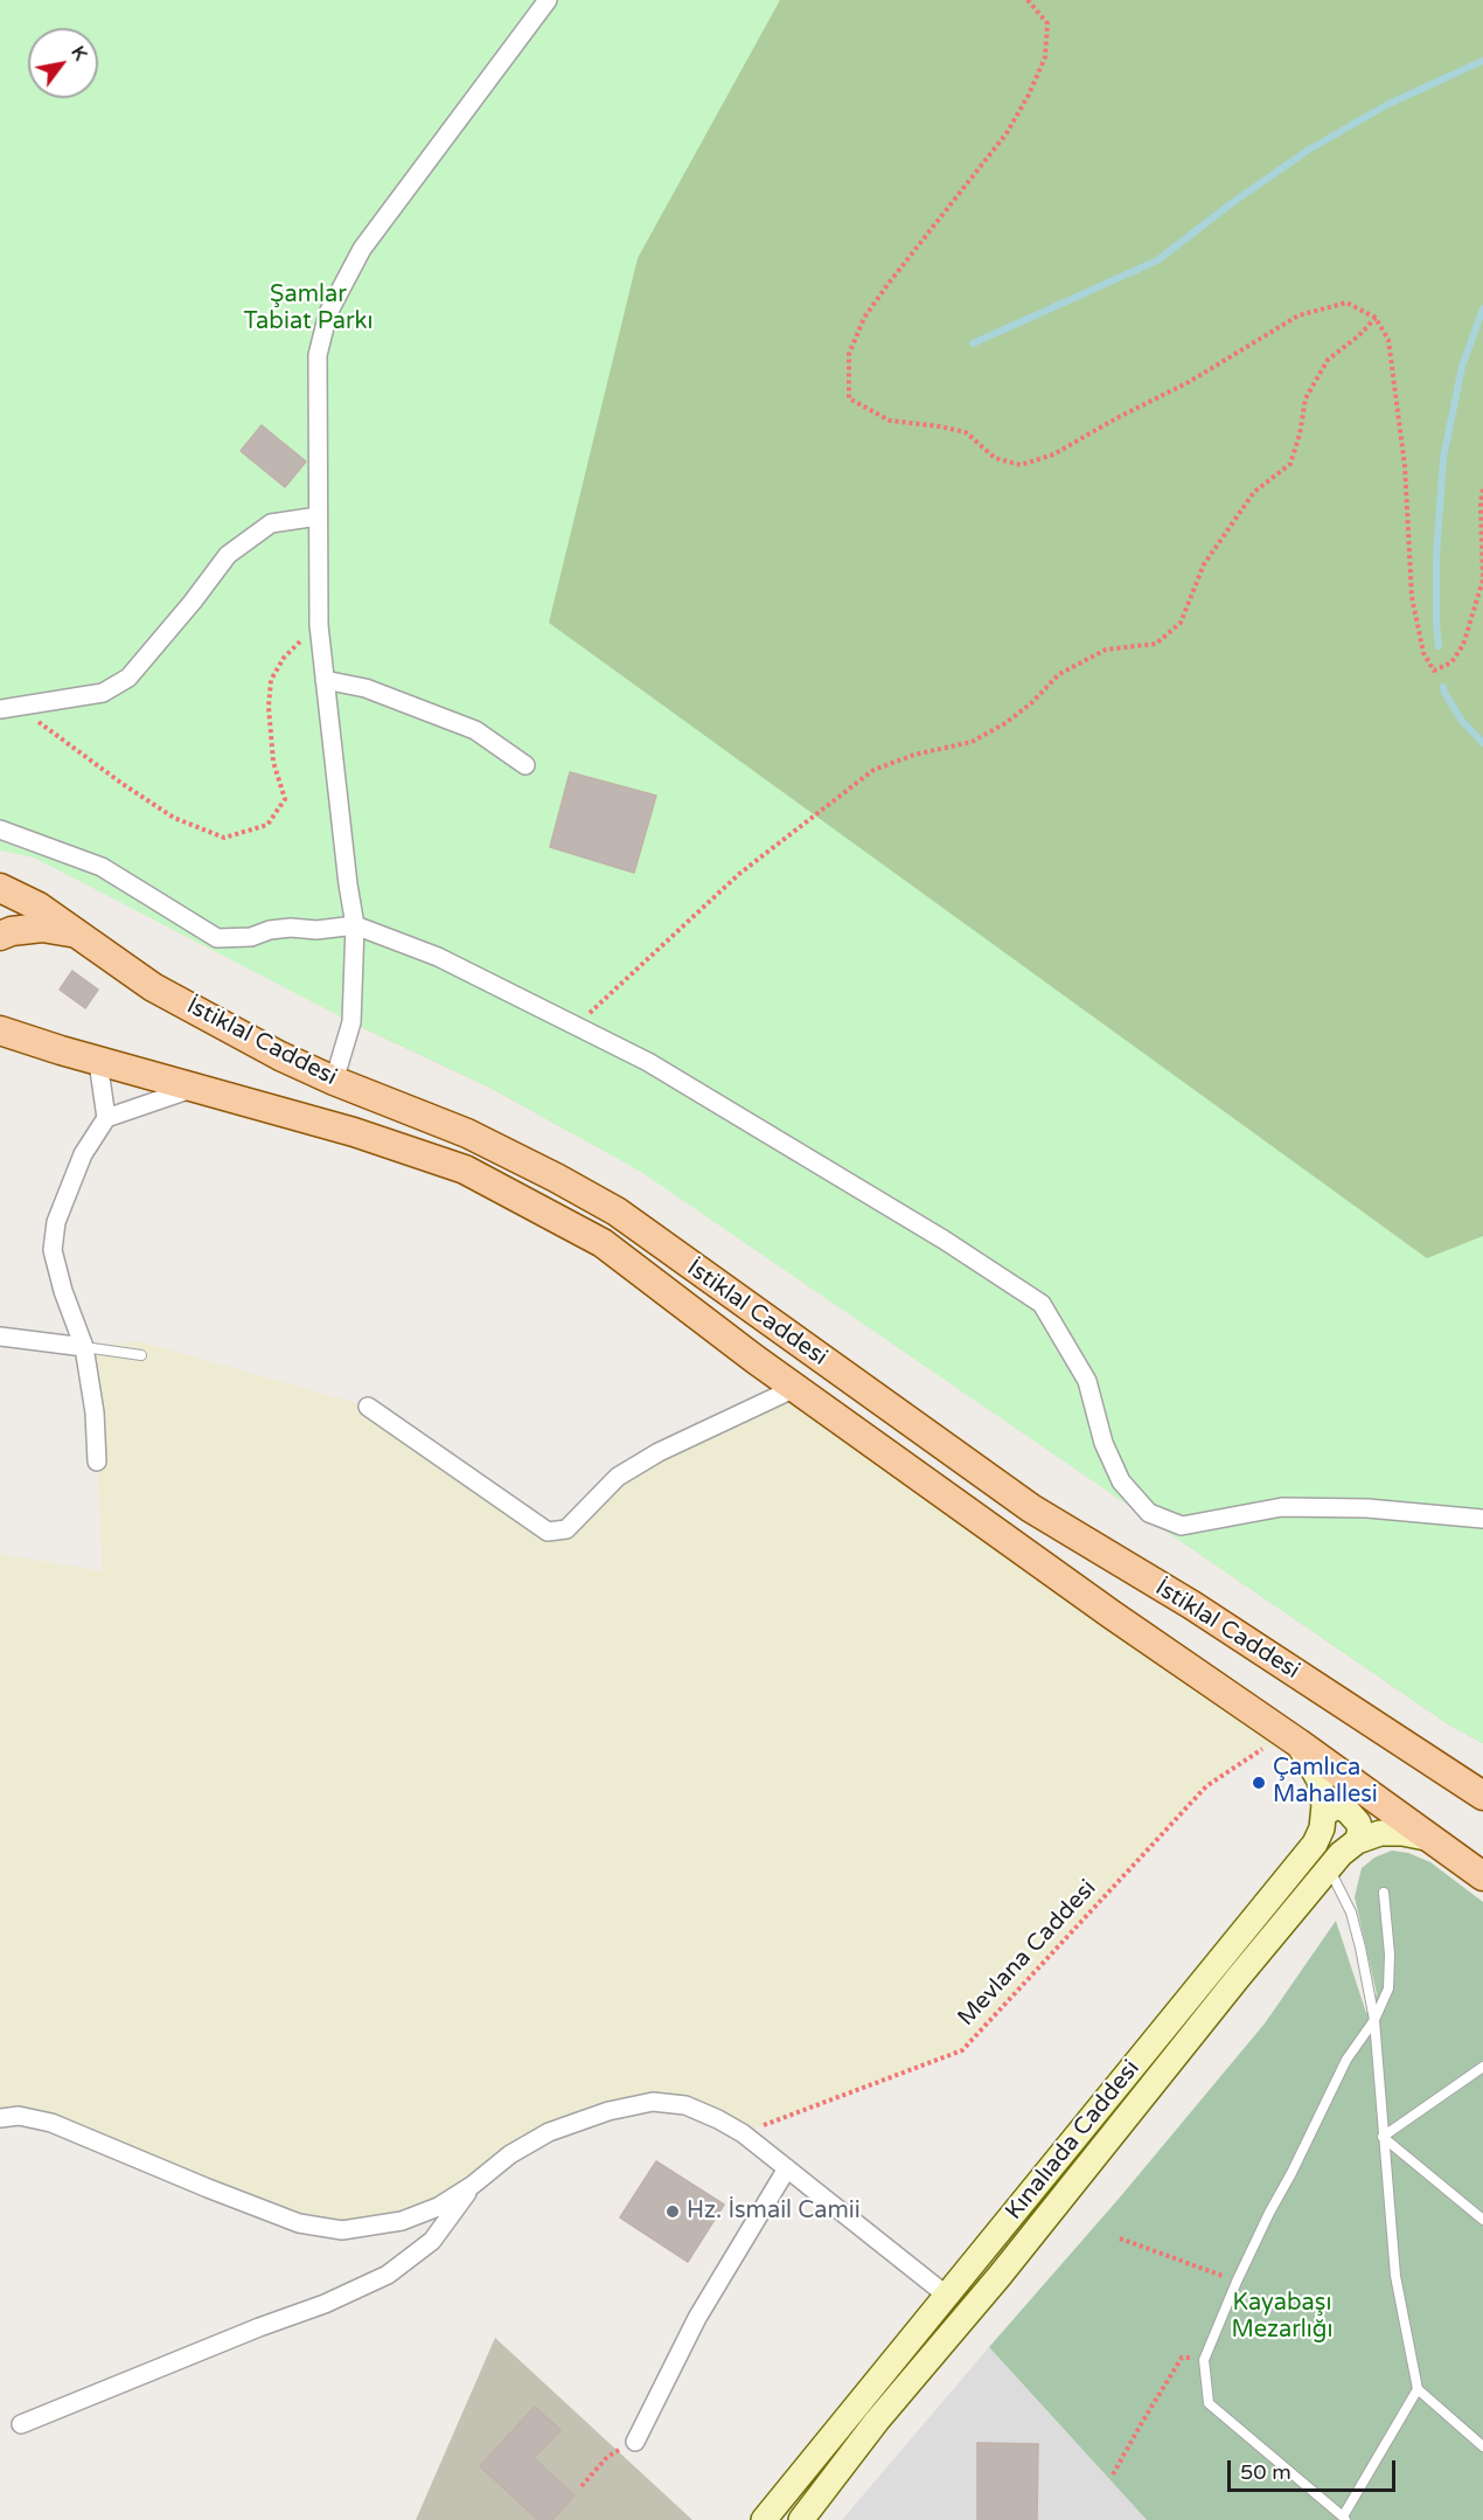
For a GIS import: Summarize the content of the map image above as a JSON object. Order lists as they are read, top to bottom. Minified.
{"streets":{"main road":["İstiklal Caddesi","Kınalıada Caddesi"],"path":["Mevlana Caddesi"]},"crossings":[["İstiklal Caddesi","Mevlana Caddesi"],["İstiklal Caddesi","Kınalıada Caddesi"],["Mevlana Caddesi","Kınalıada Caddesi"]],"parks":["Şamlar Tabiat Parkı","Kayabaşı Mezarlığı"],"places":["Çamlıca Mahallesi","Hz. İsmail Camii"],"scale_bar":"50 m","north":"top right"}
